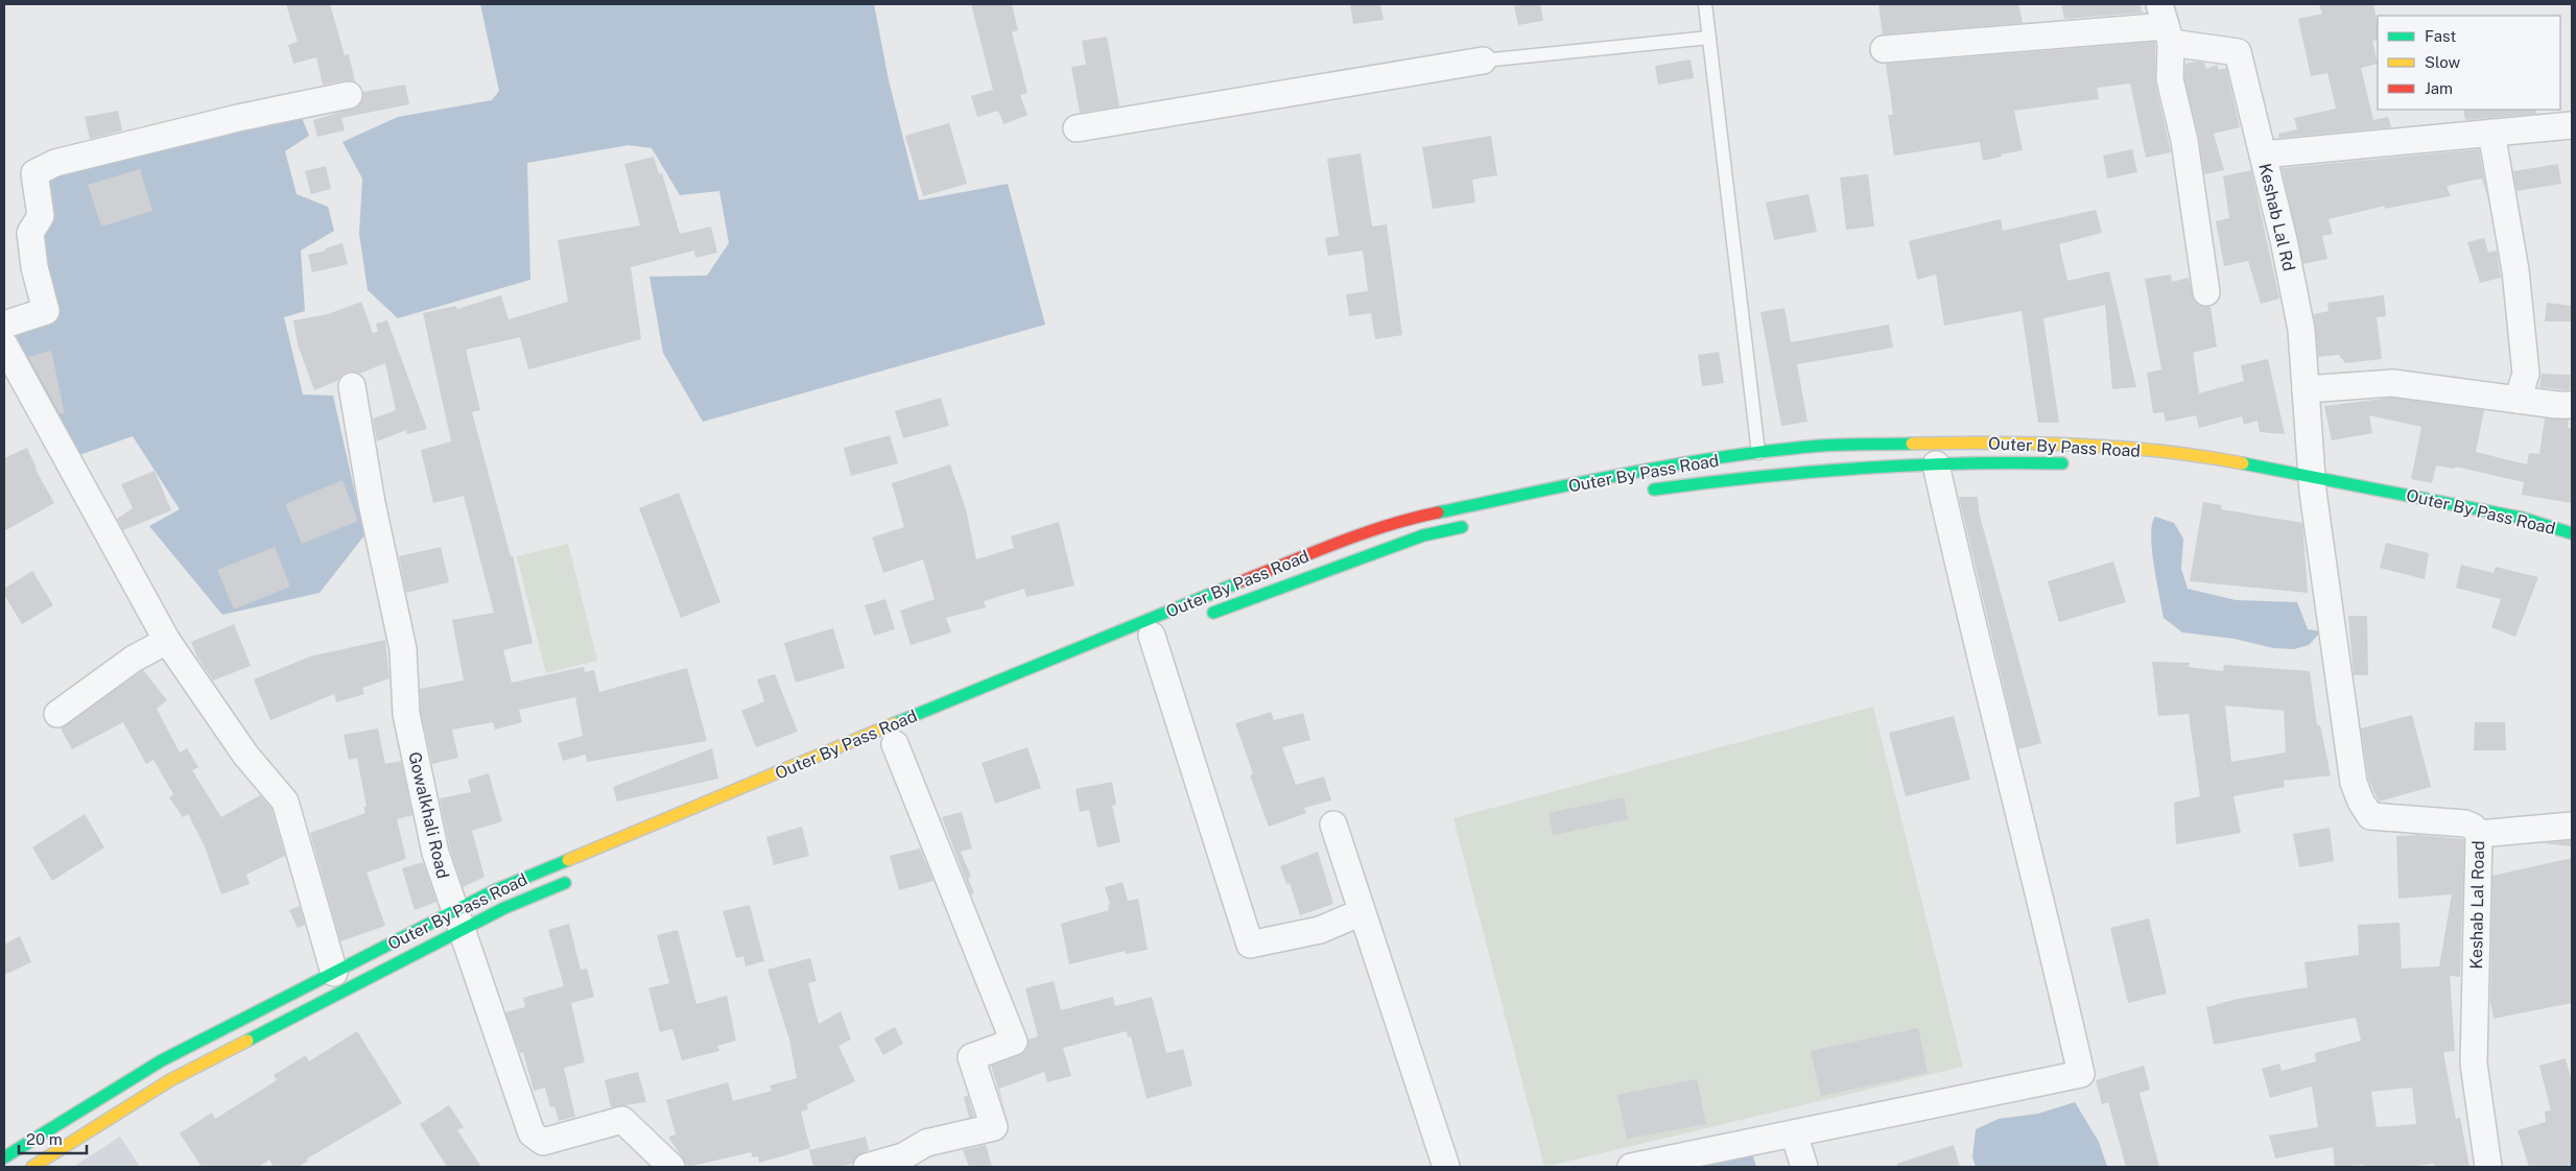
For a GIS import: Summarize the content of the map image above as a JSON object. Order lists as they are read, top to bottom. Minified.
{"streets":{"main road":["Outer By Pass Road"],"street":["Keshab Lal Rd","Gowalkhali Road","Keshab Lal Road"]},"crossings":[["Keshab Lal Rd","Outer By Pass Road"],["Keshab Lal Rd","Keshab Lal Road"],["Outer By Pass Road","Gowalkhali Road"],["Outer By Pass Road","Keshab Lal Road"]],"legend":["Fast","Slow","Jam"],"scale_bar":"20 m"}
